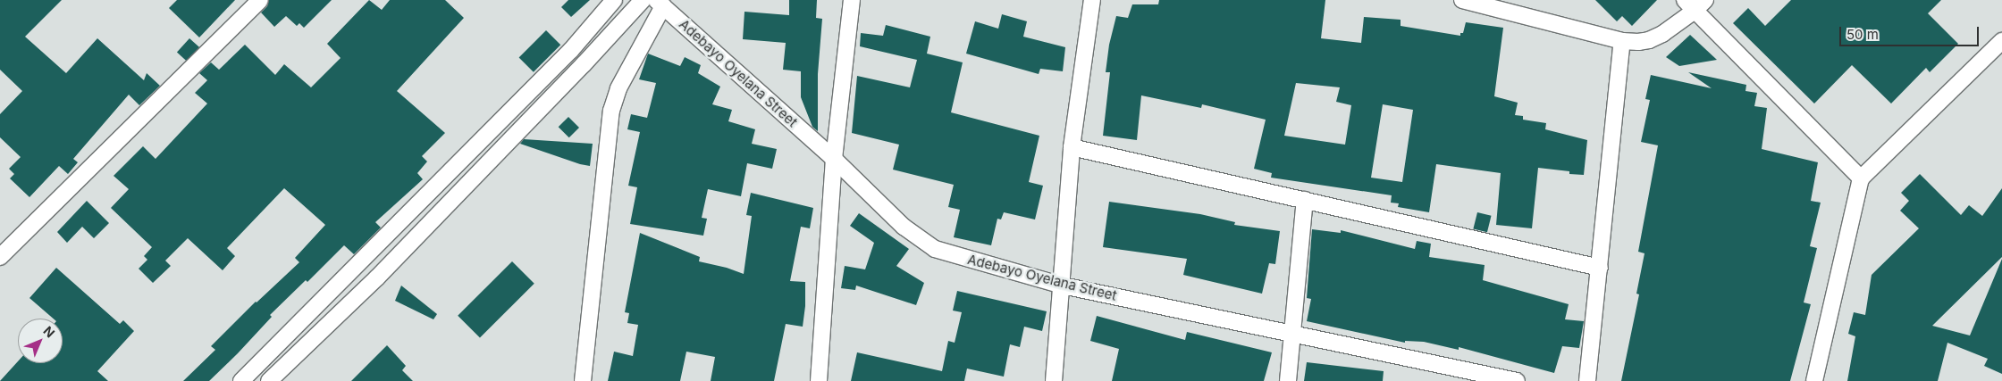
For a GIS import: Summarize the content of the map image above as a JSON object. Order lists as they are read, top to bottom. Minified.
{"streets":{"street":["Adebayo Oyelana Street"]},"scale_bar":"50 m","north":"top right"}
